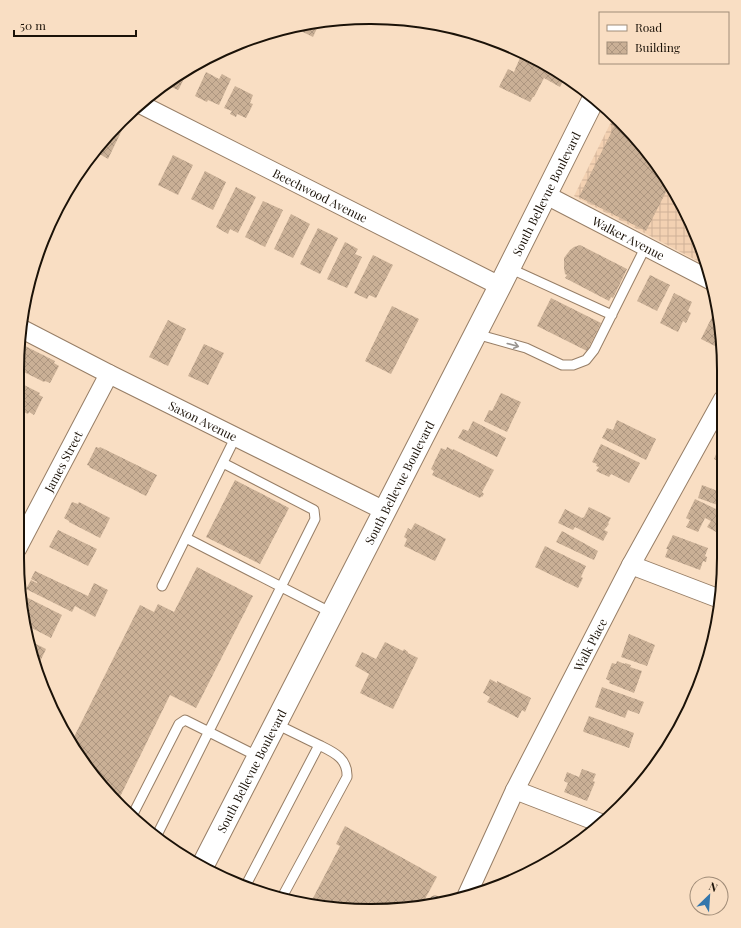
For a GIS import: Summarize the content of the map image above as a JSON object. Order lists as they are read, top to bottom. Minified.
{"streets":{"main road":["South Bellevue Boulevard"],"street":["Beechwood Avenue","Walker Avenue","Saxon Avenue","James Street","Walk Place"]},"crossings":[["South Bellevue Boulevard","Beechwood Avenue"],["South Bellevue Boulevard","Walker Avenue"],["South Bellevue Boulevard","Saxon Avenue"],["Saxon Avenue","James Street"]],"legend":["Road","Building"],"scale_bar":"50 m","north":"top right"}
